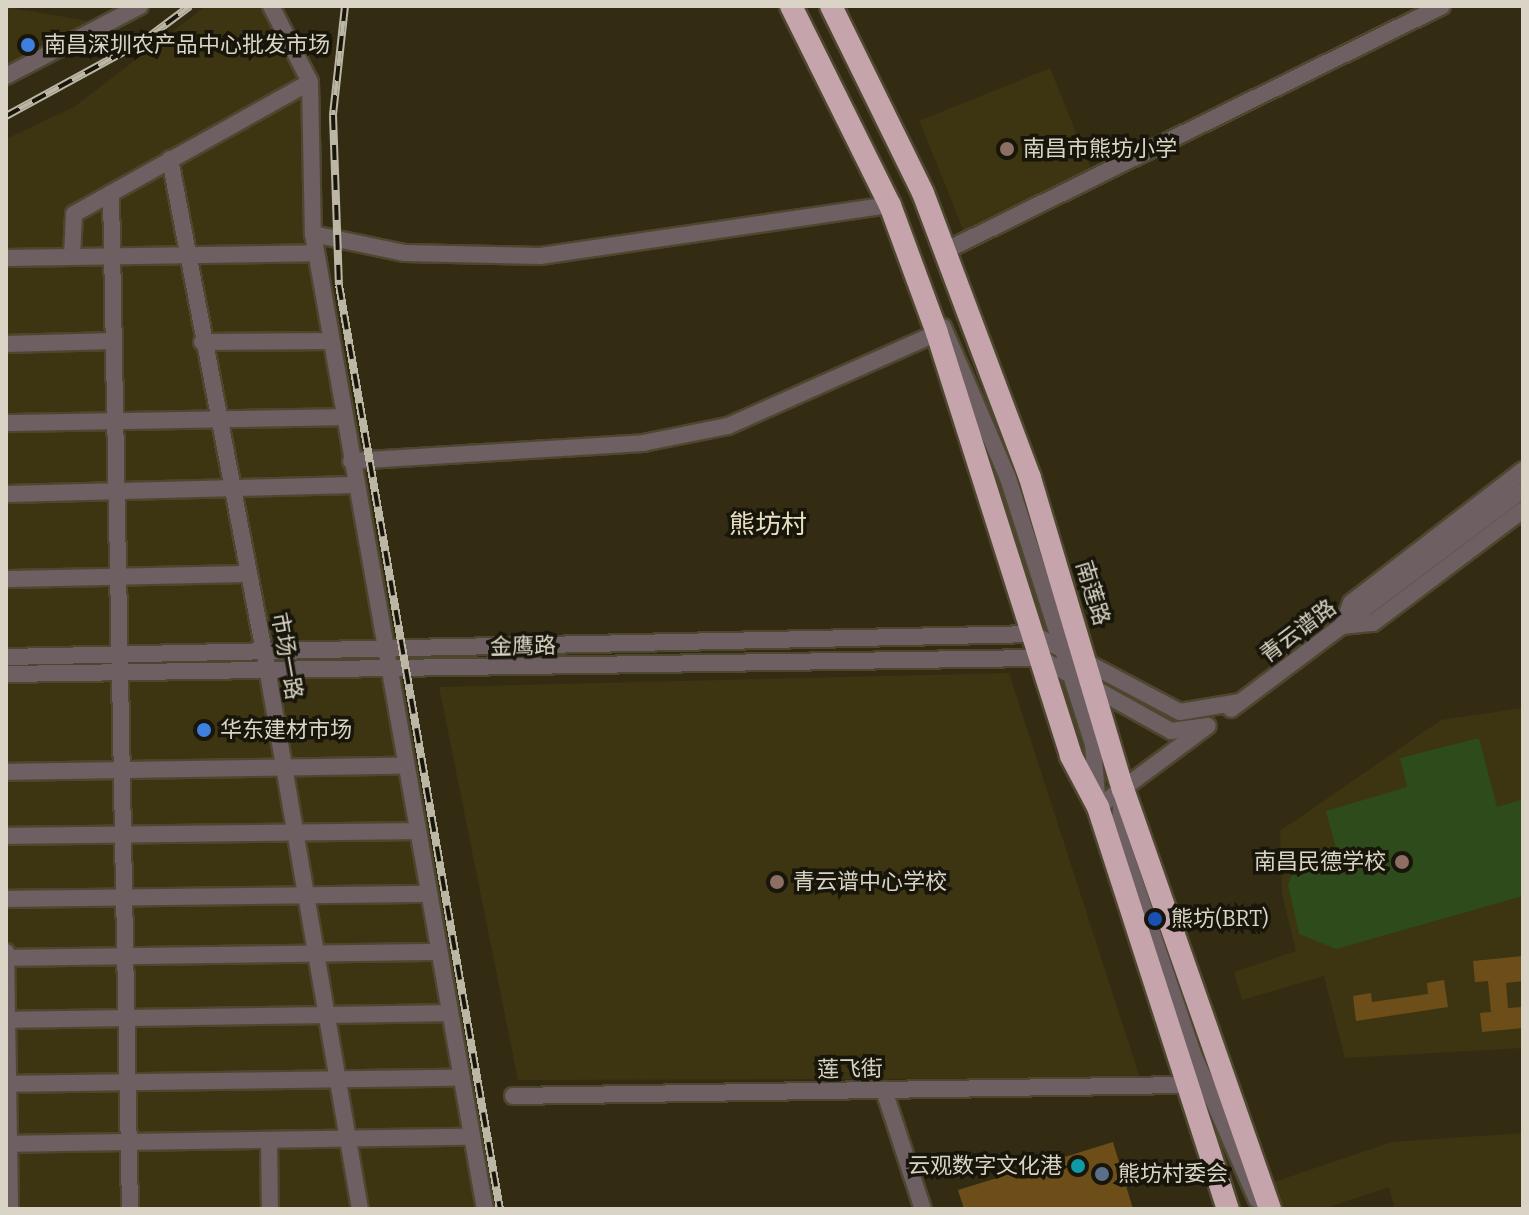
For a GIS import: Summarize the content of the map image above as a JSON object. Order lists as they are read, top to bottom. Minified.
{"streets":{"highway":["南莲路"],"street":["青云谱路","金鹰路","市场一路","莲飞街"]},"crossings":[["南莲路","青云谱路"],["金鹰路","市场一路"]],"districts":["熊坊村"],"places":["南昌深圳农产品中心批发市场","南昌市熊坊小学","华东建材市场","南昌民德学校","青云谱中心学校","熊坊(BRT)","云观数字文化港","熊坊村委会"]}
